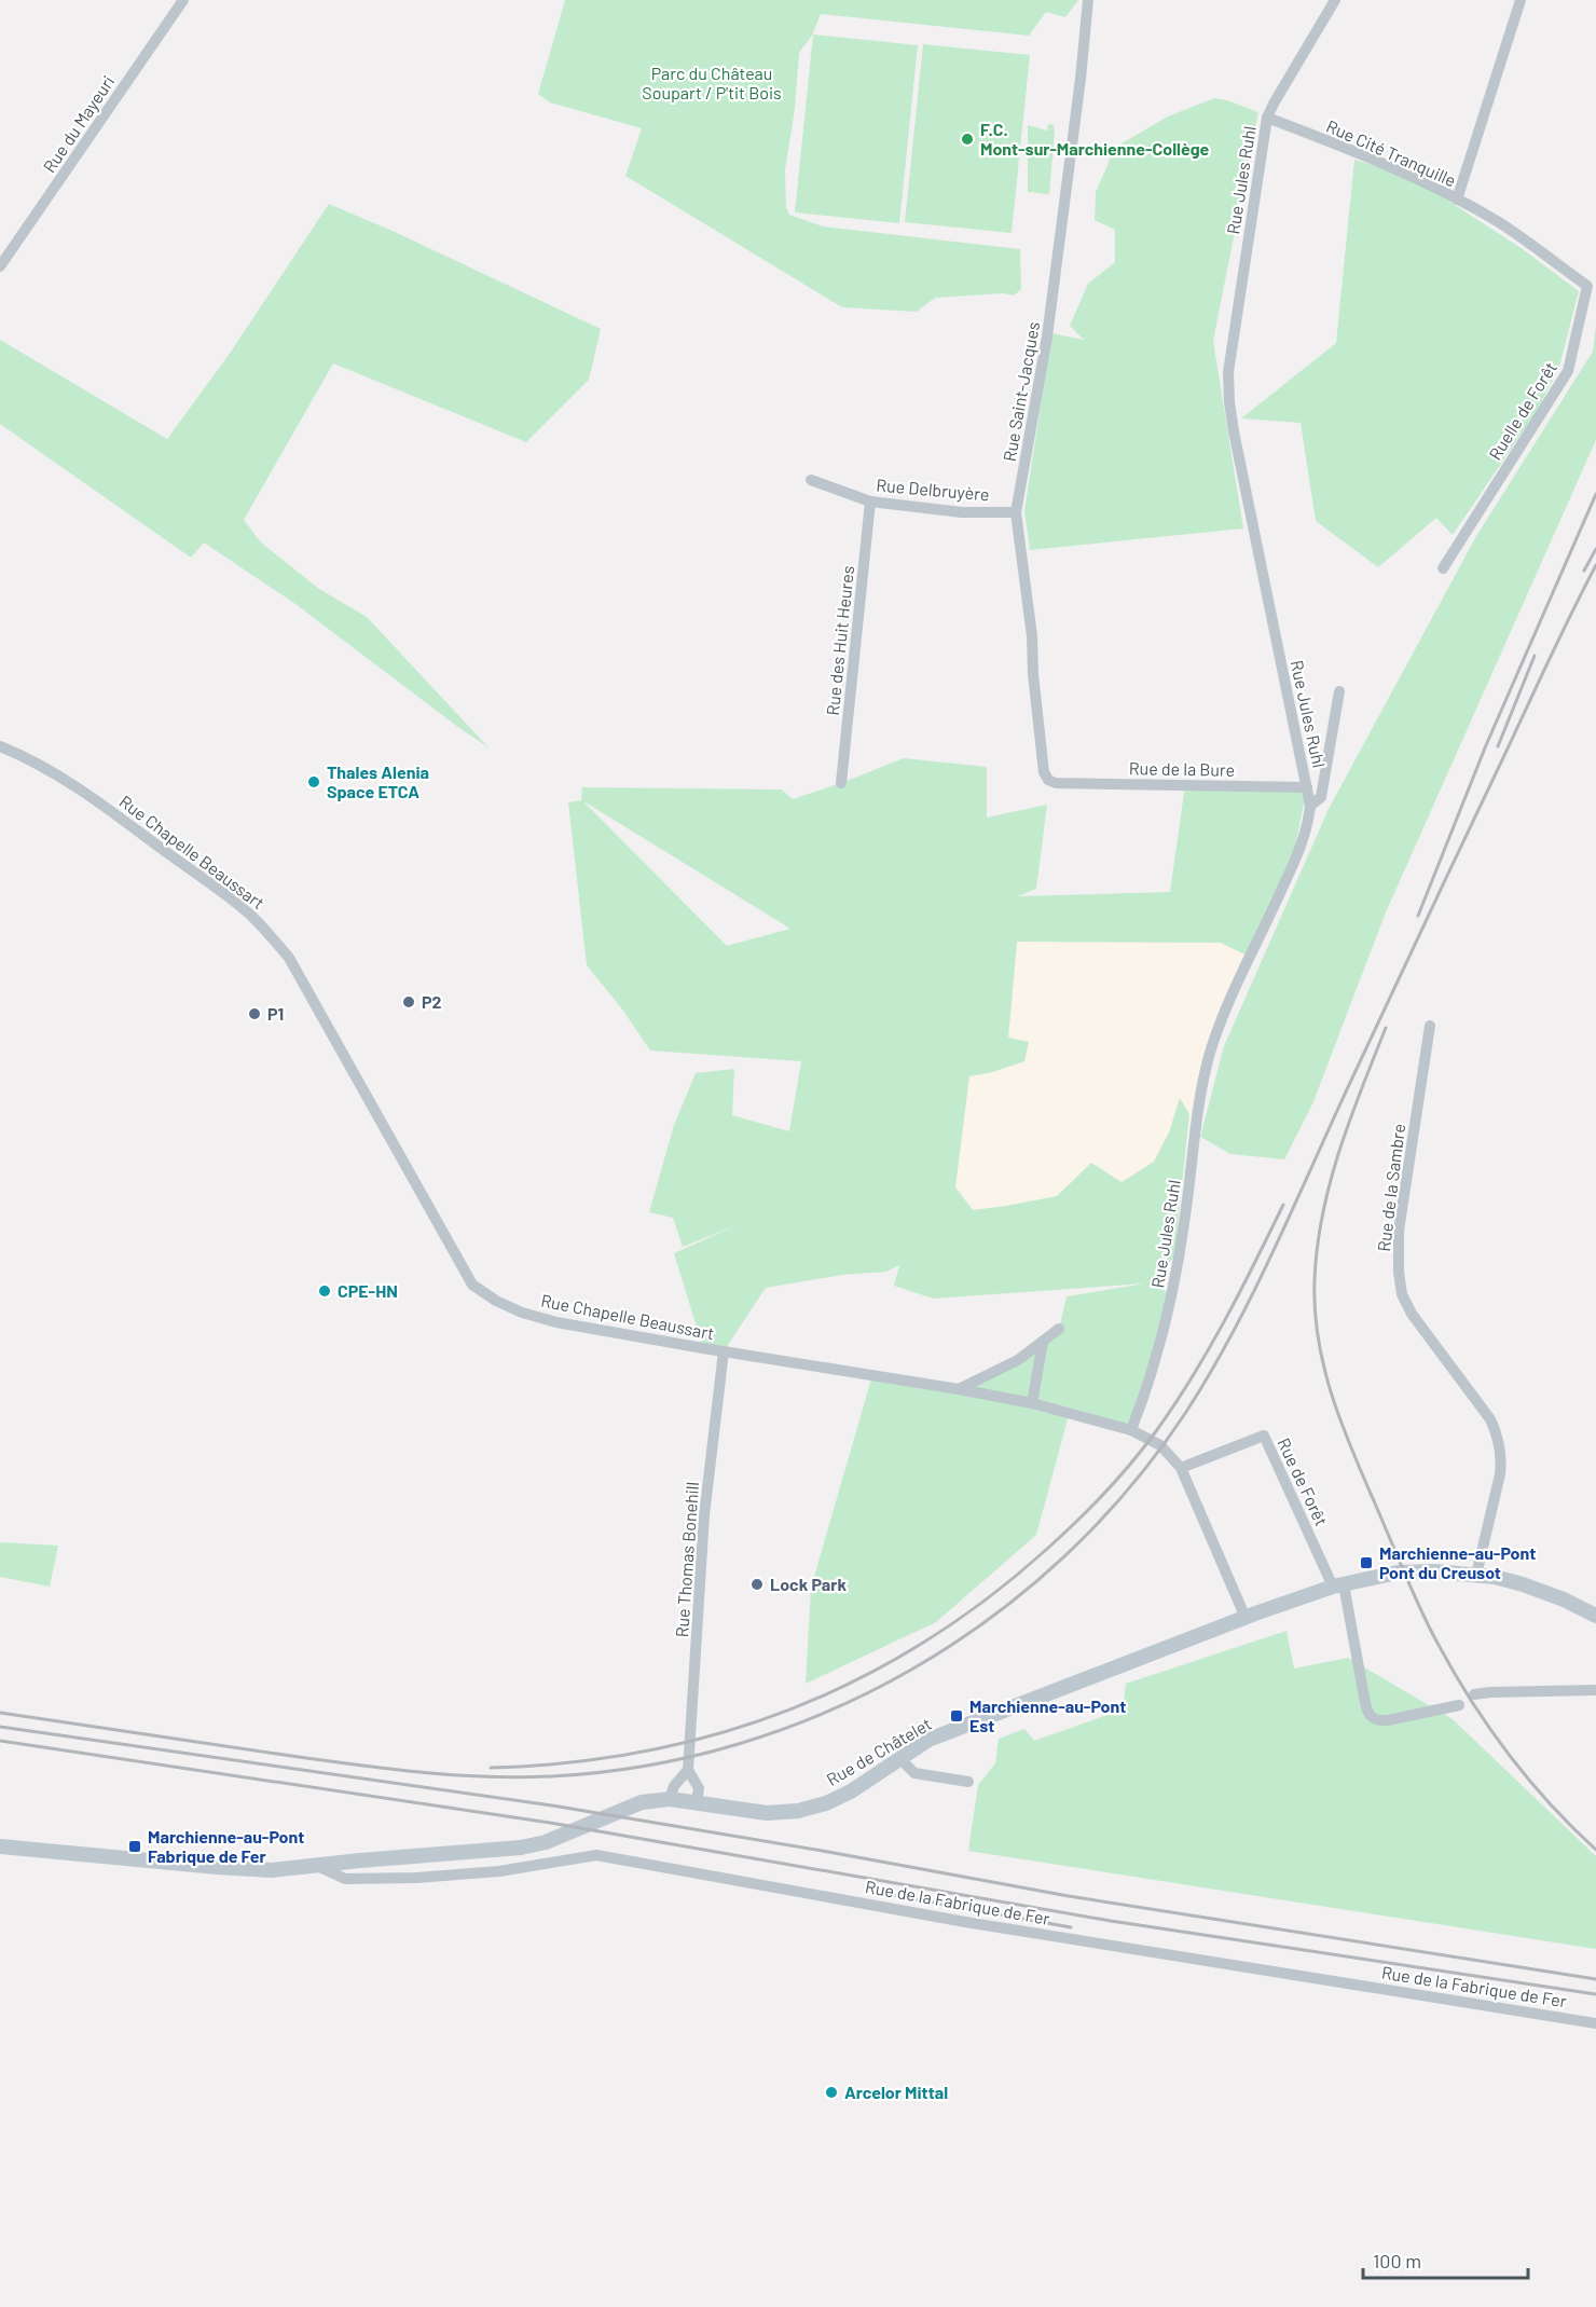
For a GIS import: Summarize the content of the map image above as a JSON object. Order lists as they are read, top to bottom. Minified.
{"streets":{"main road":["Rue de Châtelet"],"street":["Rue du Mayeuri","Rue Cité Tranquille","Rue Jules Ruhl","Rue Saint-Jacques","Ruelle de Forêt","Rue Delbruyère","Rue des Huit Heures","Rue de la Bure","Rue Chapelle Beaussart","Rue de la Sambre","Rue de Forêt","Rue Thomas Bonehill","Rue de la Fabrique de Fer"]},"crossings":[["Rue Cité Tranquille","Rue Jules Ruhl"],["Rue Cité Tranquille","Ruelle de Forêt"],["Rue Jules Ruhl","Rue de la Bure"],["Rue Jules Ruhl","Rue Chapelle Beaussart"],["Rue Saint-Jacques","Rue Delbruyère"],["Rue Saint-Jacques","Rue de la Bure"],["Rue Delbruyère","Rue des Huit Heures"],["Rue Chapelle Beaussart","Rue de Forêt"],["Rue Chapelle Beaussart","Rue Thomas Bonehill"],["Rue Chapelle Beaussart","Rue de Châtelet"],["Rue de la Sambre","Rue de Châtelet"],["Rue de Forêt","Rue de Châtelet"],["Rue Thomas Bonehill","Rue de Châtelet"],["Rue de Châtelet","Rue de la Fabrique de Fer"]],"parks":["Parc du Château Soupart / P'tit Bois"],"places":{"other":["F.C. Mont-sur-Marchienne-Collège","Thales Alenia Space ETCA","P2","P1","CPE-HN","Lock Park","Arcelor Mittal"],"transit":["Marchienne-au-Pont Pont du Creusot","Marchienne-au-Pont Est","Marchienne-au-Pont Fabrique de Fer"]},"scale_bar":"100 m"}
